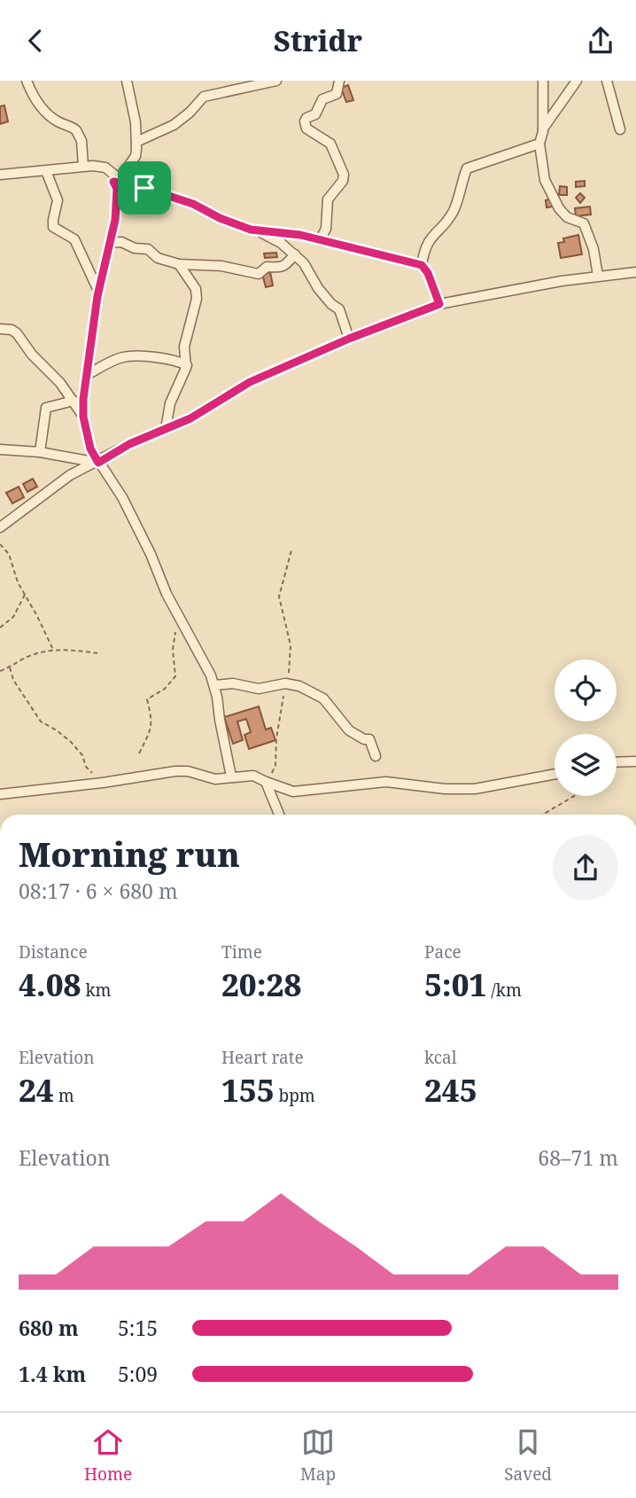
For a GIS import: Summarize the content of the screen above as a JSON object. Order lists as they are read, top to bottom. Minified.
{"page":{"header":"Stridr","heading":["Morning run","08:17 · 6 × 680 m"],"stats":[["Distance","4.08 km"],["Time","20:28"],["Pace","5:01 /km"],["Elevation","24 m"],["Heart rate","155 bpm"],["kcal","245"]],"chart":["Elevation","68–71 m"],"list":[{"name":"680 m","note":"5:15"},{"name":"1.4 km","note":"5:09"}],"tabs":["Home","Map","Saved"]}}
